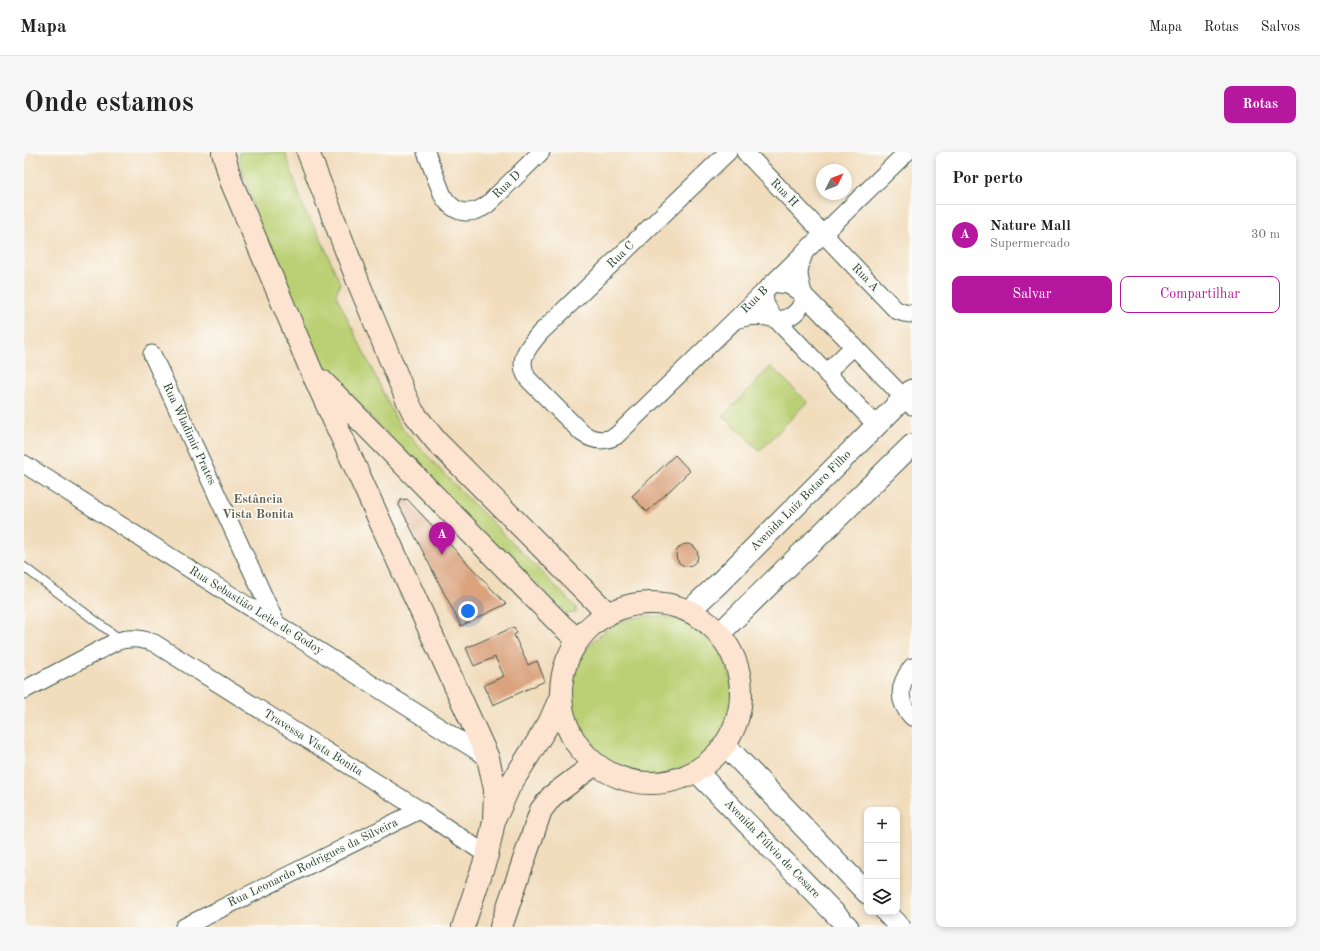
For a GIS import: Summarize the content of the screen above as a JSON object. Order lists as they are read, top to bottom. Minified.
{"streets":{"street":["Rua D","Rua H","Rua C","Rua A","Rua B","Rua Wladimir Prates","Avenida Luiz Botaro Filho","Rua Sebastião Leite de Godoy","Travessa Vista Bonita","Avenida Fúlvio de Cesare","Rua Leonardo Rodrigues da Silveira"]},"crossings":[["Rua H","Rua A"],["Rua H","Rua B"],["Rua C","Rua B"],["Rua A","Rua B"],["Rua Wladimir Prates","Rua Sebastião Leite de Godoy"],["Travessa Vista Bonita","Rua Leonardo Rodrigues da Silveira"]],"districts":["Estância Vista Bonita"],"north":"top right","page":{"header":"Mapa","nav":["Mapa","Rotas","Salvos"],"buttons":["Rotas",["Salvar","Compartilhar"]],"title":"Onde estamos","heading":"Por perto","list":[{"mark":"A","name":"Nature Mall","note":"Supermercado","value":"30 m"}],"pins":"A","map_buttons":["+","−"]}}
